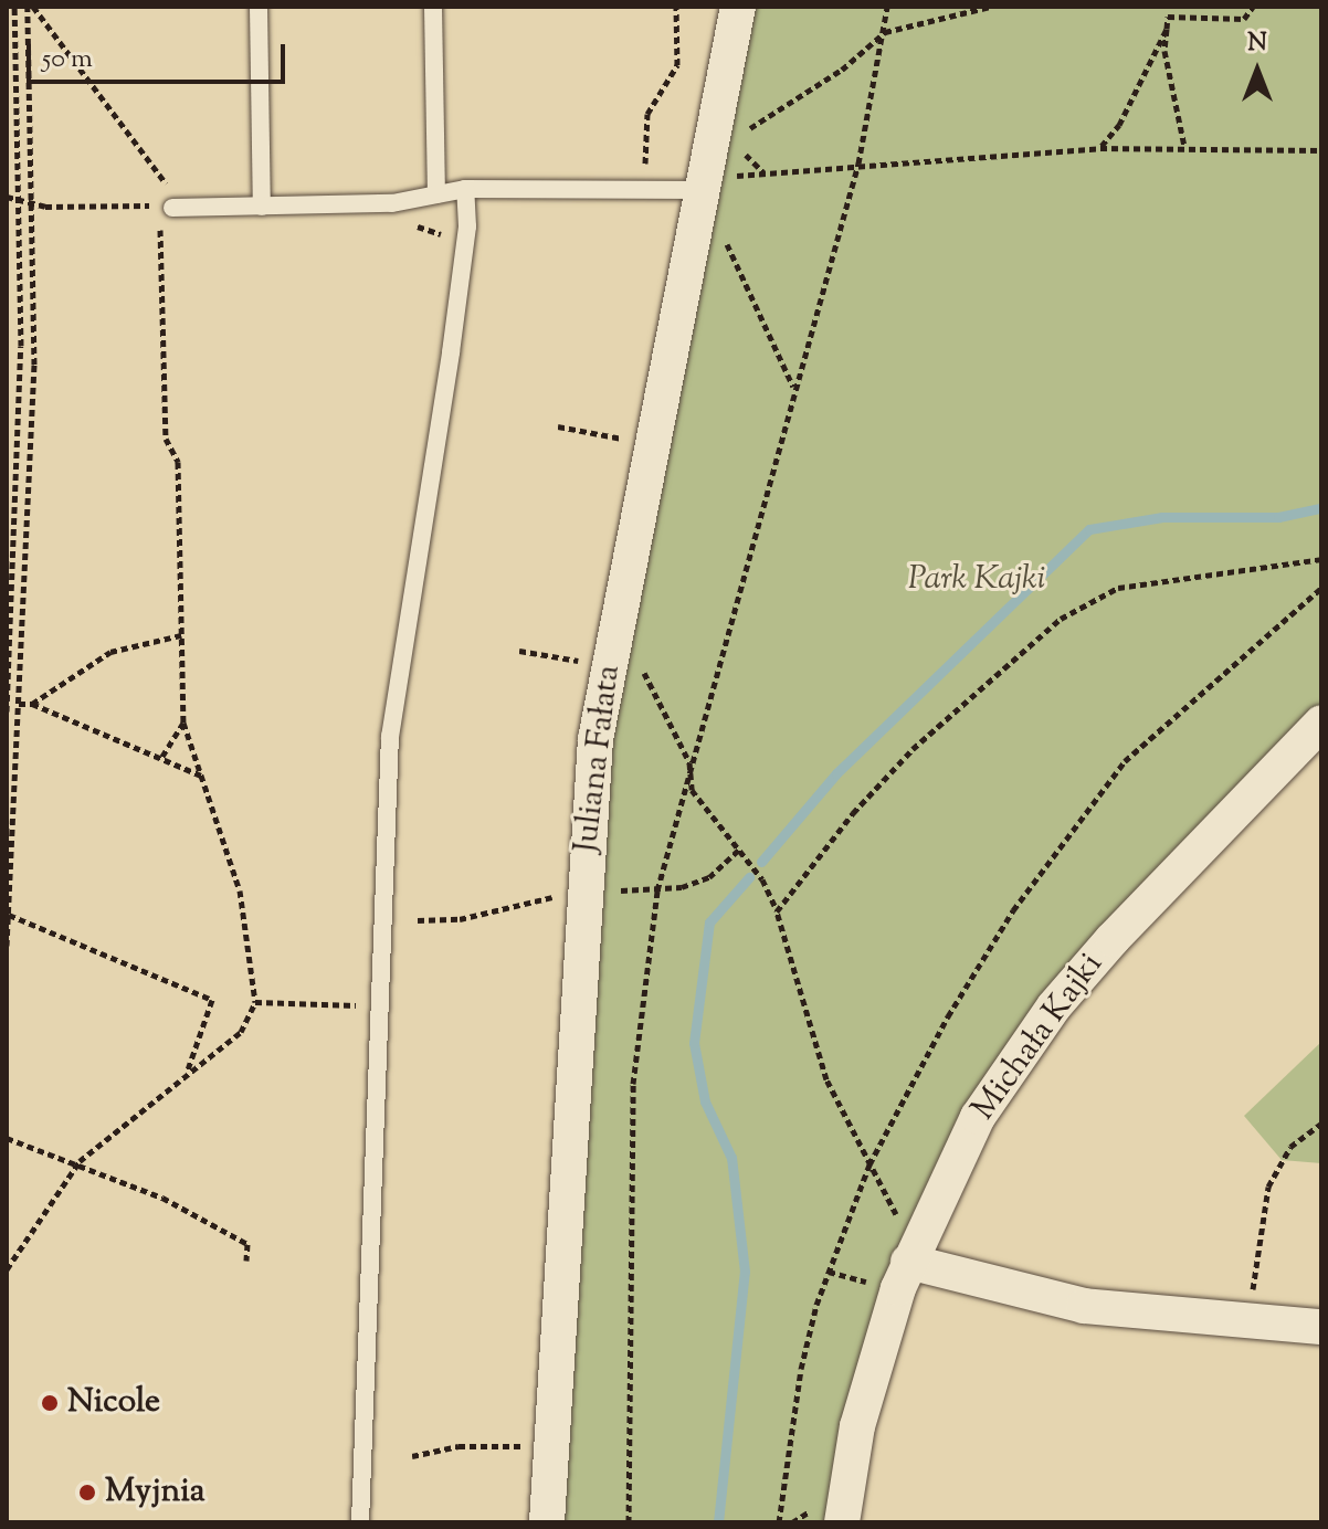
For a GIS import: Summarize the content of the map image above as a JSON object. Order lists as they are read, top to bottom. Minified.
{"streets":{"street":["Juliana Fałata","Michała Kajki"]},"parks":["Park Kajki"],"places":["Nicole","Myjnia"],"scale_bar":"50 m","north":"top"}
